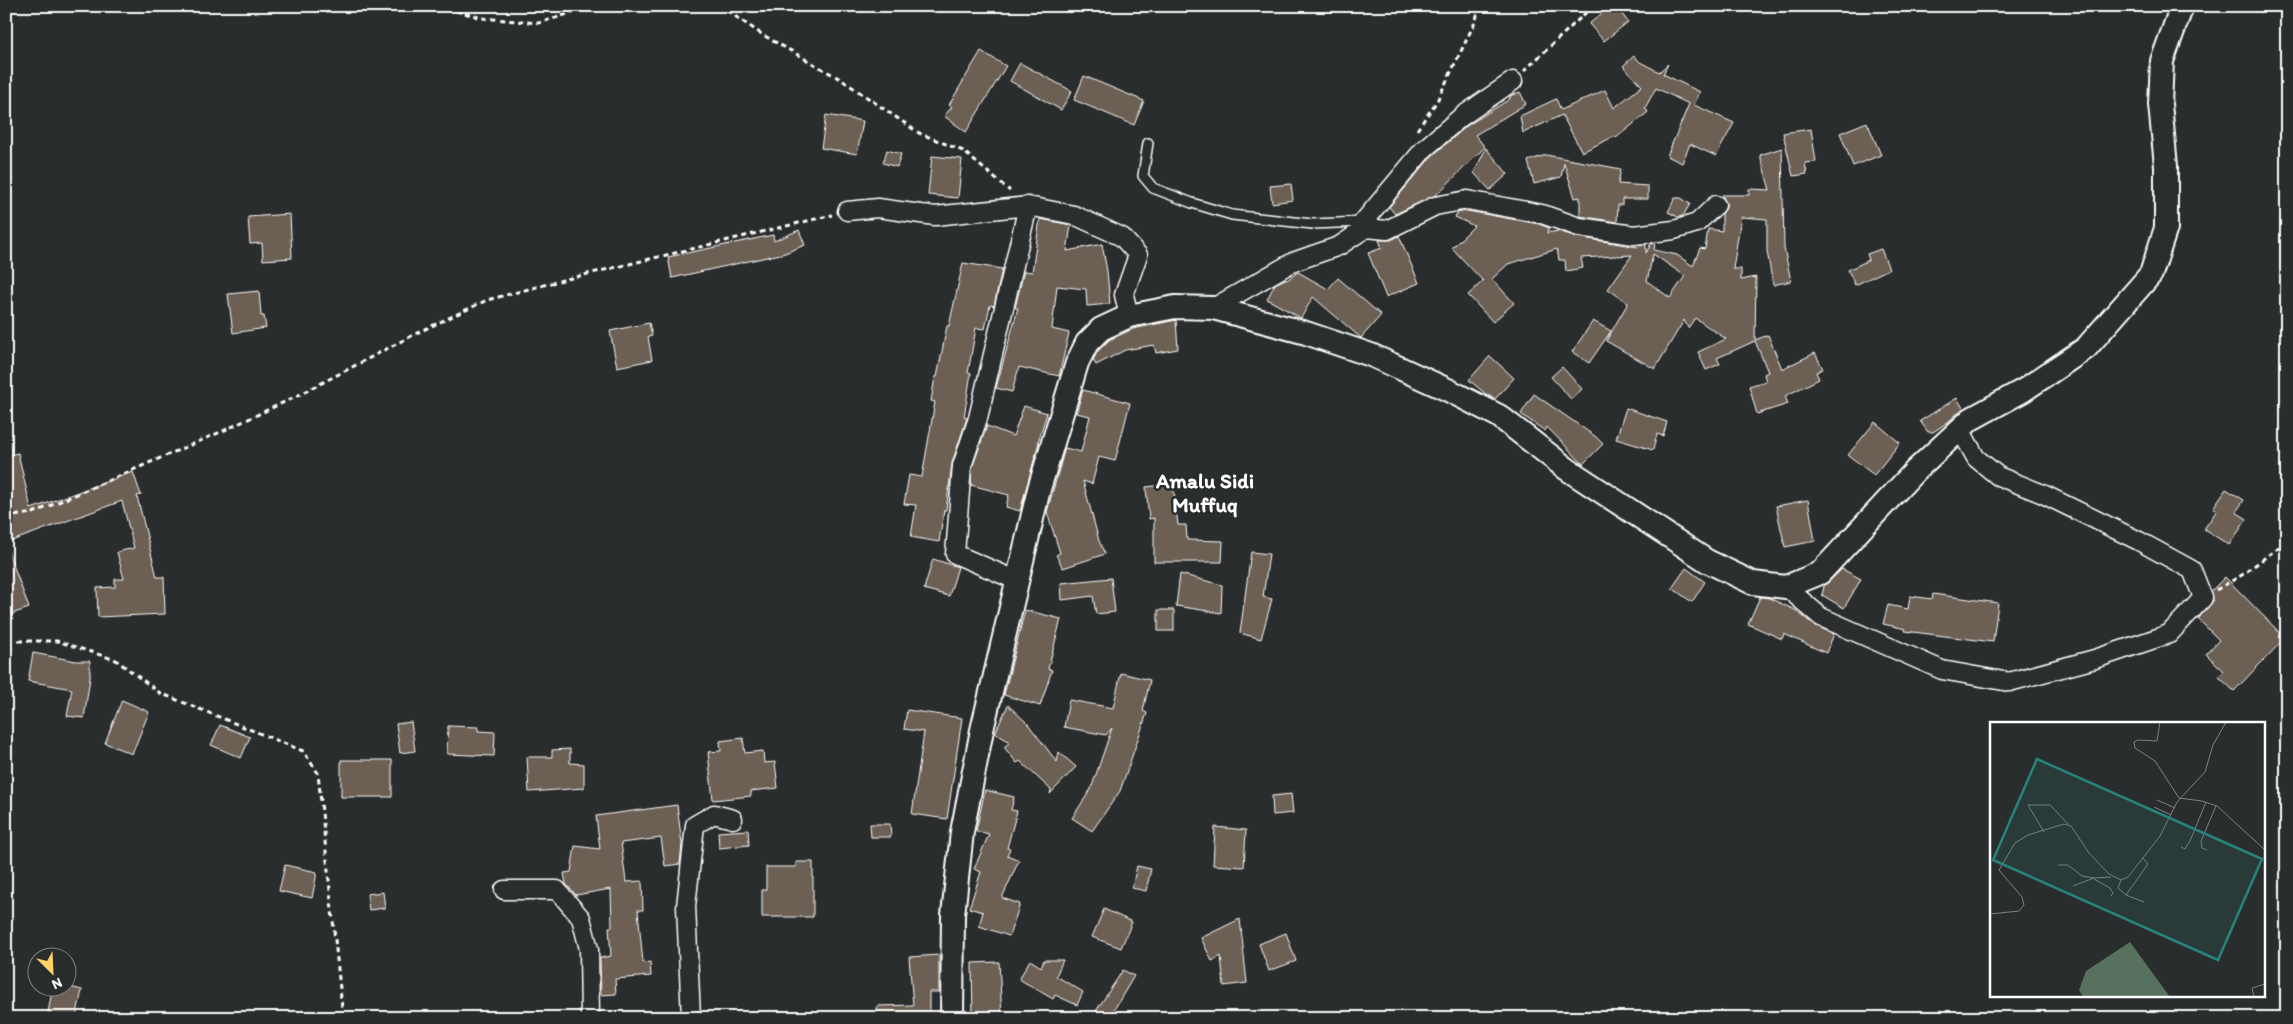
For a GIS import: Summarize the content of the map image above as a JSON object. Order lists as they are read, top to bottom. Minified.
{"districts":["Amalu Sidi Muffuq"],"north":"bottom right"}
